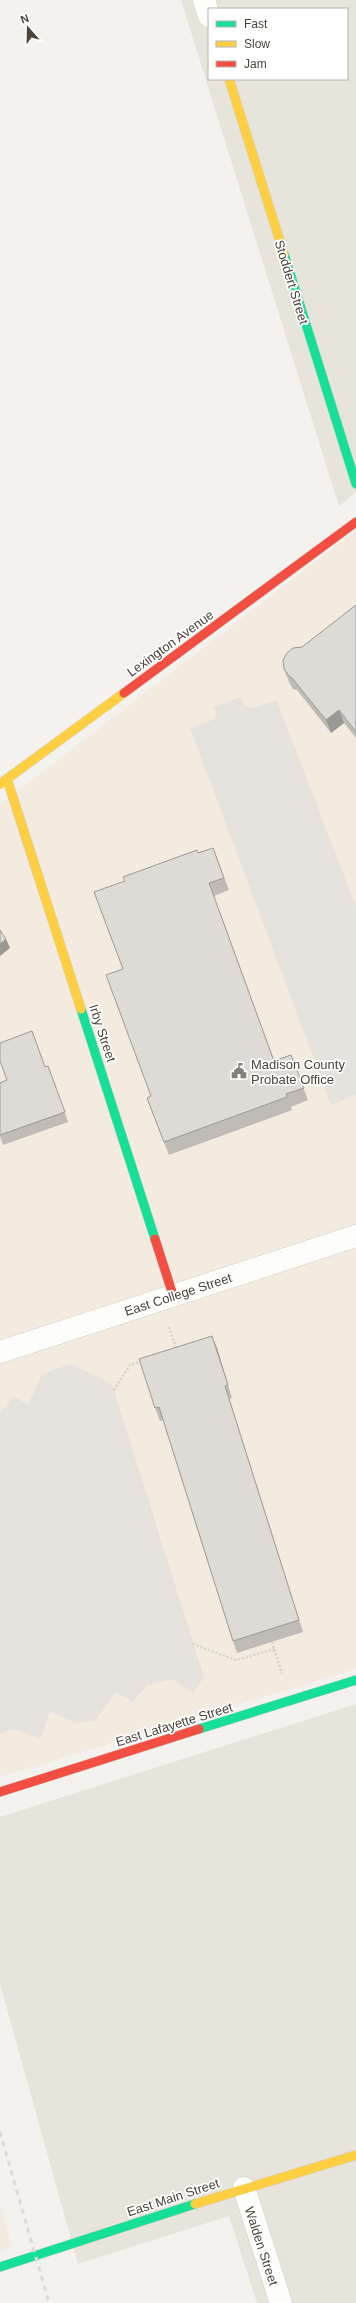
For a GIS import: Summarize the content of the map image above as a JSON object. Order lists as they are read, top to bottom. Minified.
{"streets":{"street":["Stoddert Street","Lexington Avenue","Irby Street","East College Street","East Lafayette Street","East Main Street","Walden Street"]},"crossings":[["Lexington Avenue","Irby Street"],["Irby Street","East College Street"],["East Main Street","Walden Street"]],"places":{"public building":["Madison County Probate Office"]},"legend":["Fast","Slow","Jam"],"north":"top"}
